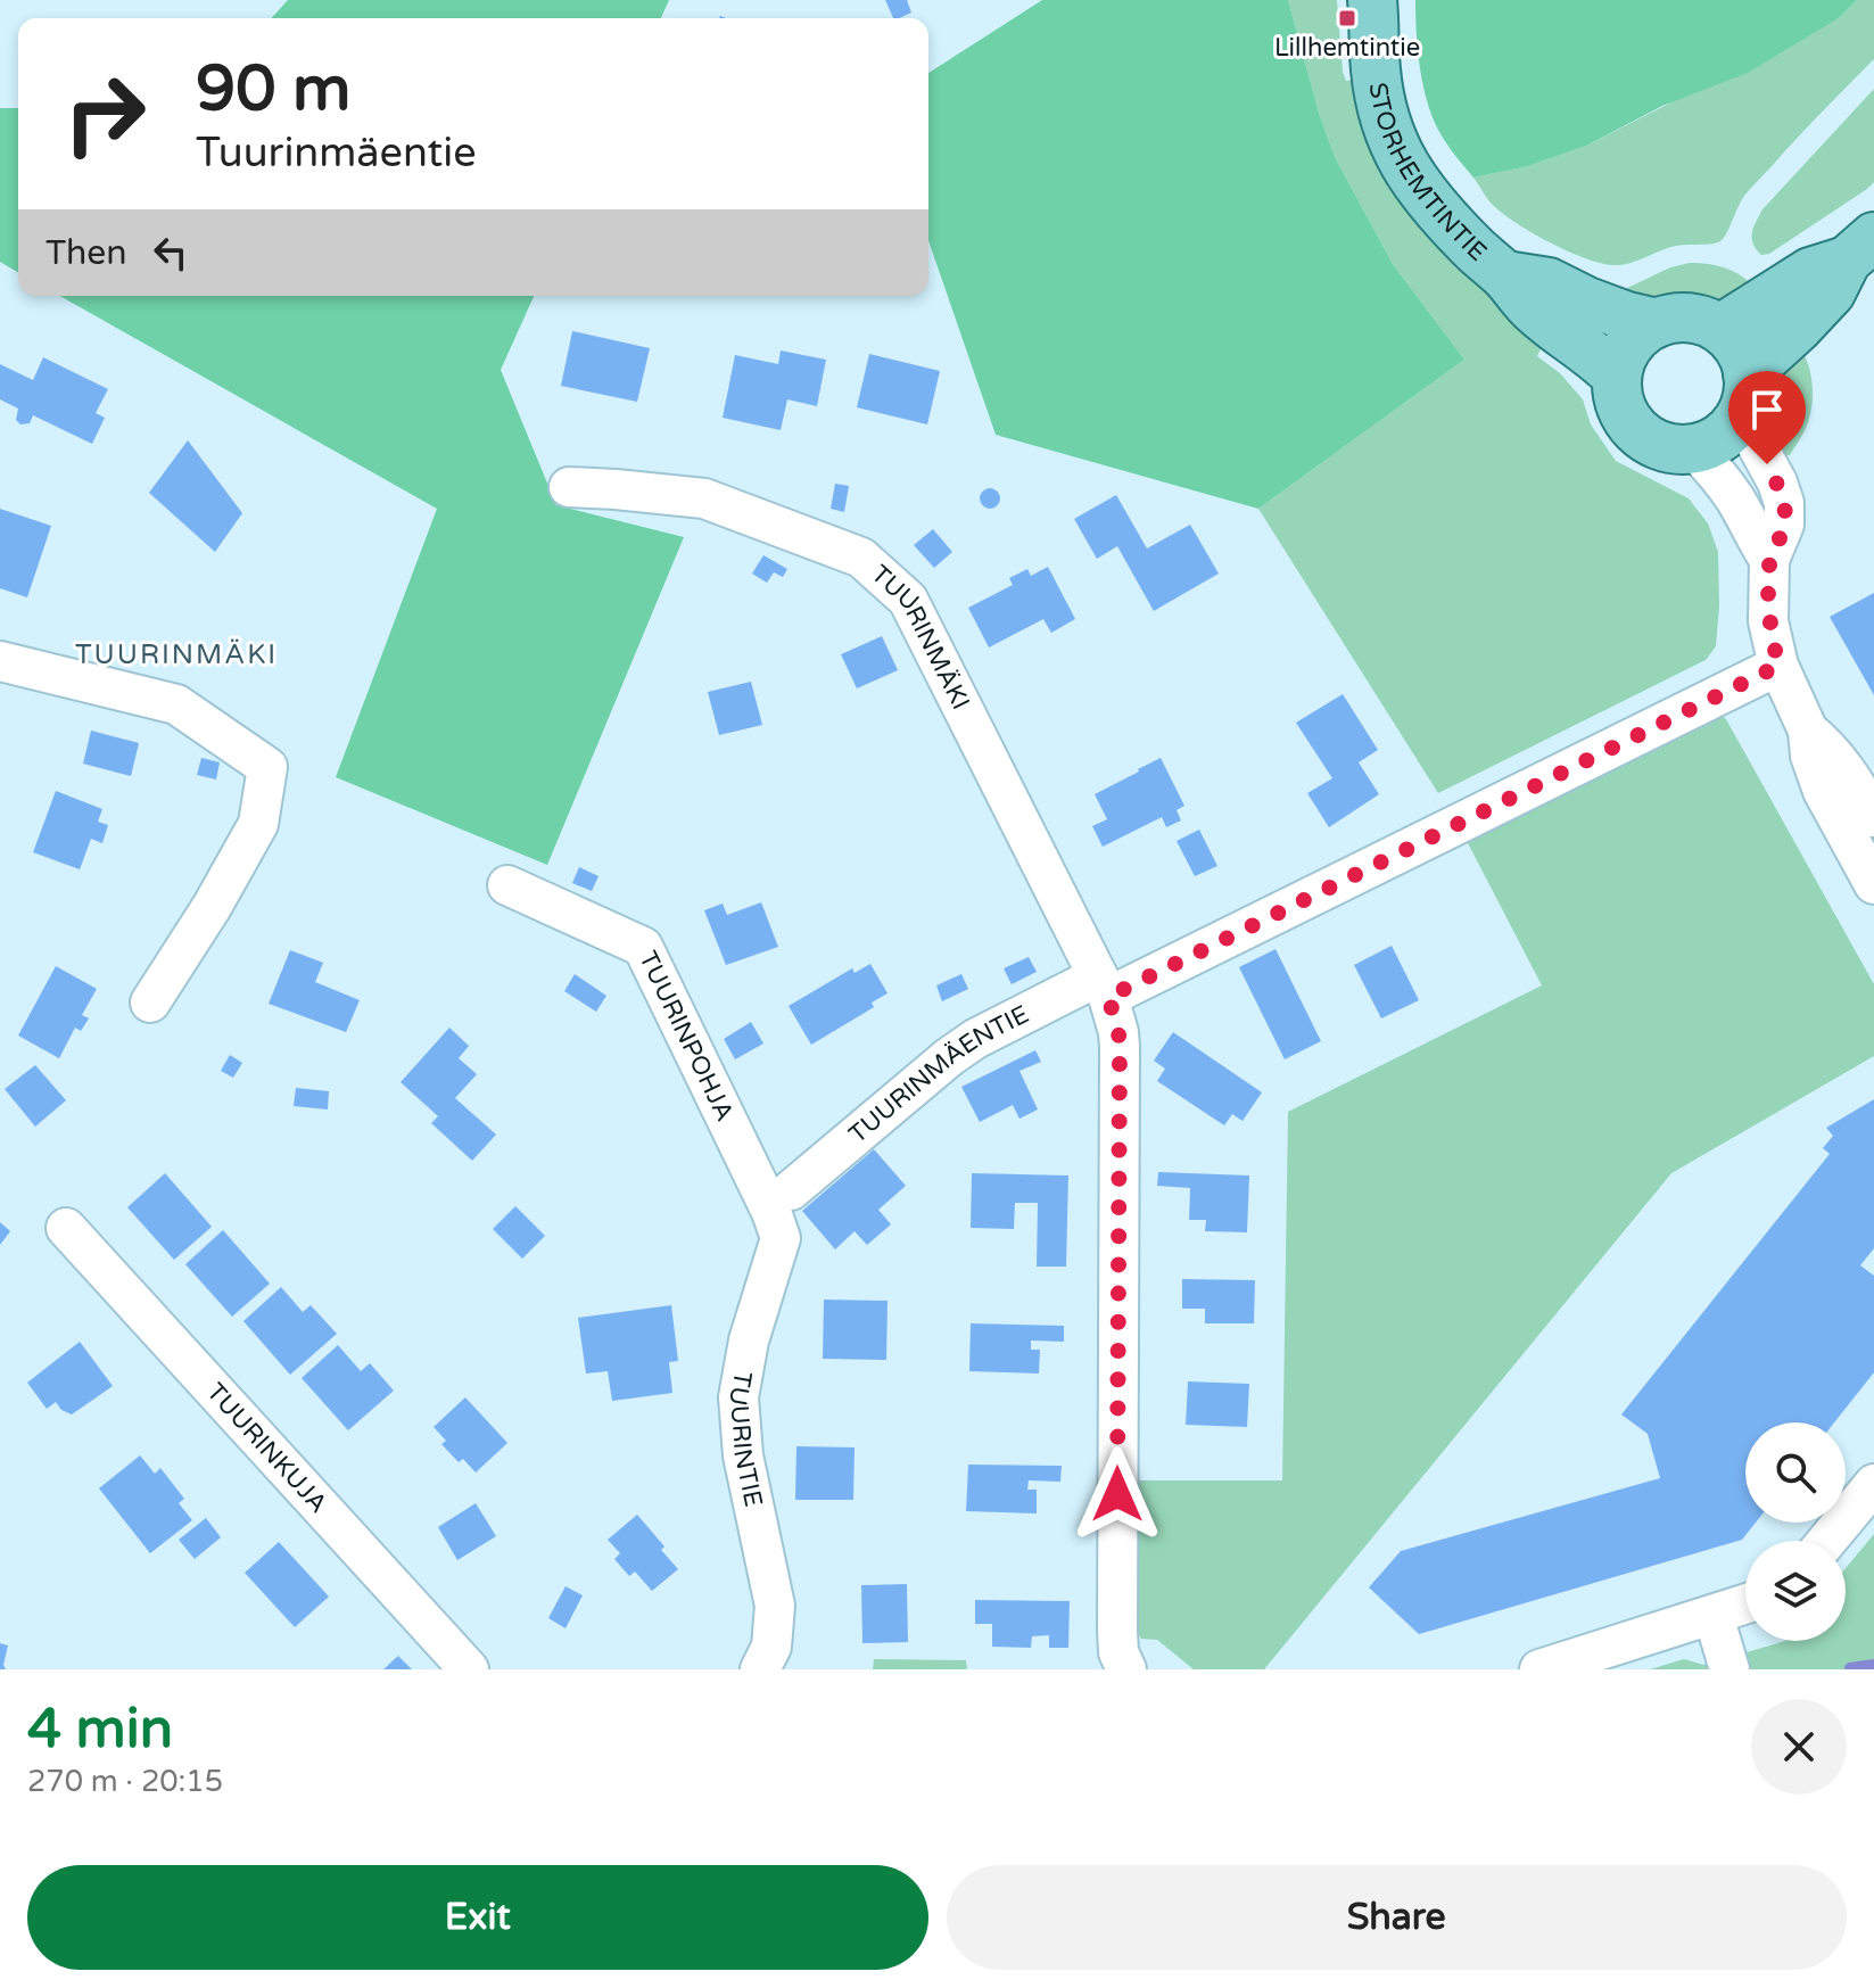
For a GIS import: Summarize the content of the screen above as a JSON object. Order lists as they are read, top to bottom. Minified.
{"streets":{"main road":["STORHEMTINTIE"],"street":["TUURINMÄKI","TUURINPOHJA","TUURINMÄENTIE","TUURINTIE","TUURINKUJA"]},"crossings":[["TUURINMÄKI","TUURINMÄENTIE"],["TUURINPOHJA","TUURINMÄENTIE"],["TUURINPOHJA","TUURINTIE"],["TUURINMÄENTIE","TUURINTIE"]],"districts":["TUURINMÄKI"],"places":{"transit":["Lillhemtintie"]},"page":{"turn":["90 m","Tuurinmäentie"],"then":"Then","heading":["4 min","270 m · 20:15"],"buttons":["Exit","Share"]}}
